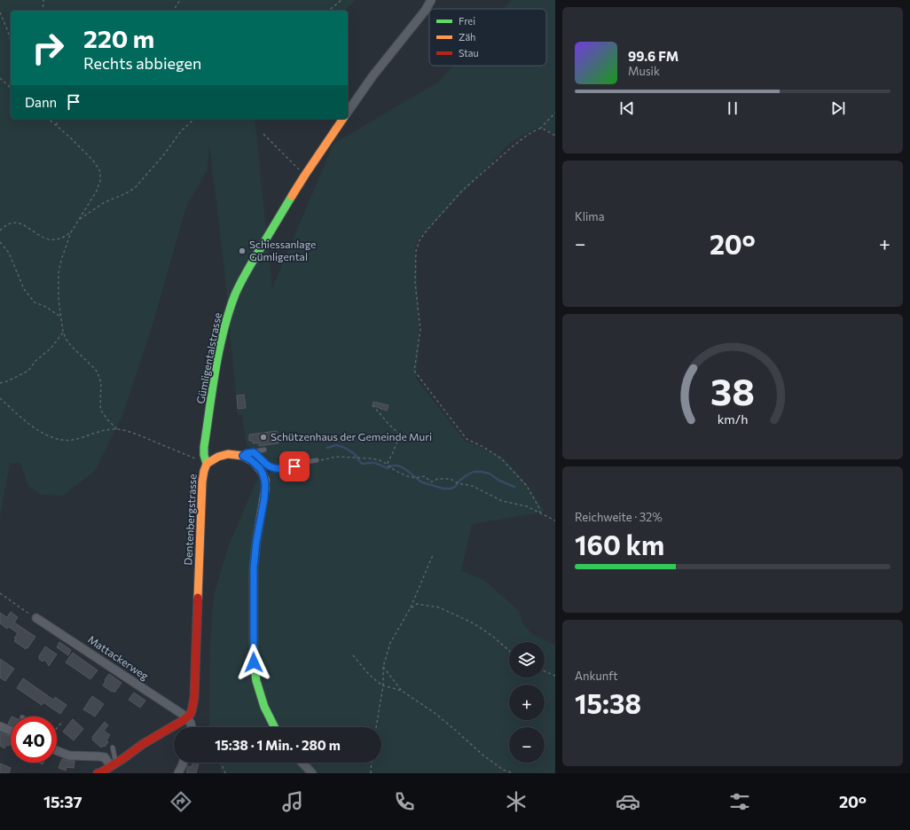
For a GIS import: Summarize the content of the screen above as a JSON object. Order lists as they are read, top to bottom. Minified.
{"streets":{"street":["Gümligentalstrasse","Dentenbergstrasse","Mattackerweg"]},"crossings":[["Gümligentalstrasse","Dentenbergstrasse"],["Dentenbergstrasse","Mattackerweg"]],"places":["Schiessanlage Gümligental","Schützenhaus der Gemeinde Muri"],"legend":["Frei","Zäh","Stau"],"page":{"turn":["220 m","Rechts abbiegen"],"song":["99.6 FM","Musik"],"then":"Dann","tile":["Klima",["Reichweite · 32%","160 km"],["Ankunft","15:38"]],"heat":["−","20°","+"],"map_buttons":["+","−"],"limit":"40","trip":"15:38 · 1 Min. · 280 m","tabs":["15:37","20°"],"gauge":["38","km/h"]}}
